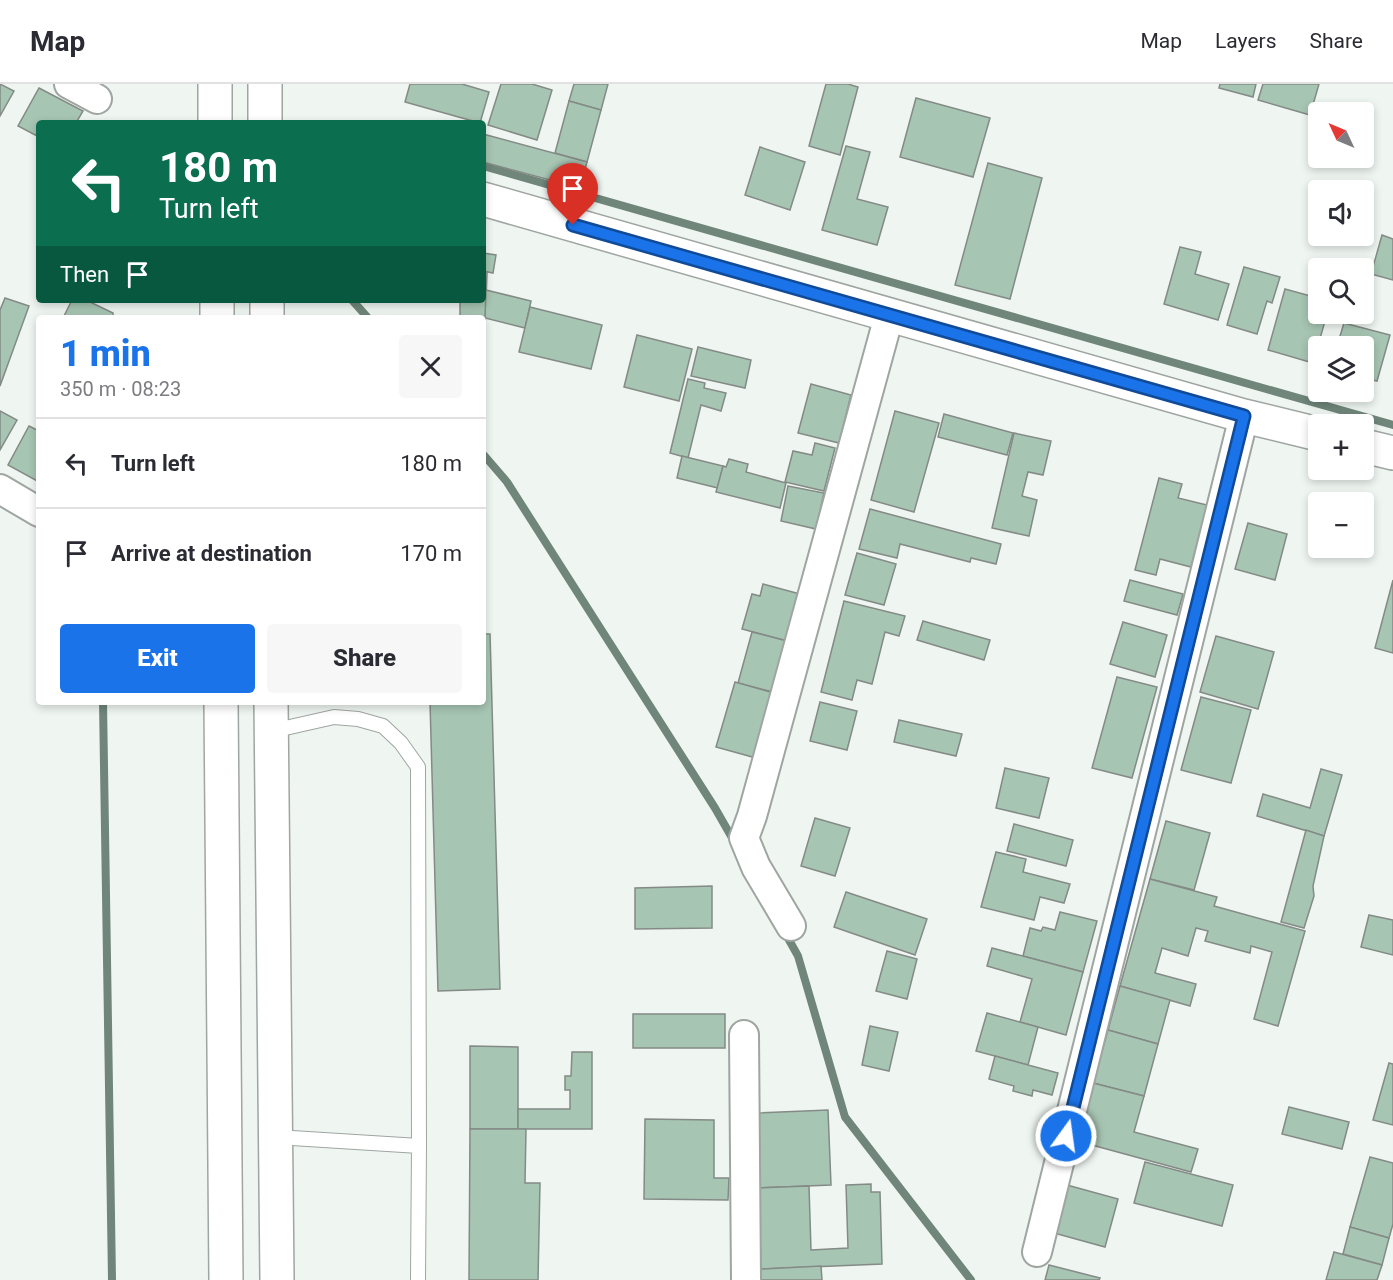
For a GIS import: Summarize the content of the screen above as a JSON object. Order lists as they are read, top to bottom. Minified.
{"north":"top left","page":{"header":"Map","nav":["Map","Layers","Share"],"map_buttons":["+","−"],"turn":["180 m","Turn left"],"then":"Then","heading":["1 min","350 m · 08:23"],"list":[{"name":"Turn left","value":"180 m"},{"name":"Arrive at destination","value":"170 m"}],"buttons":["Exit","Share"]}}
